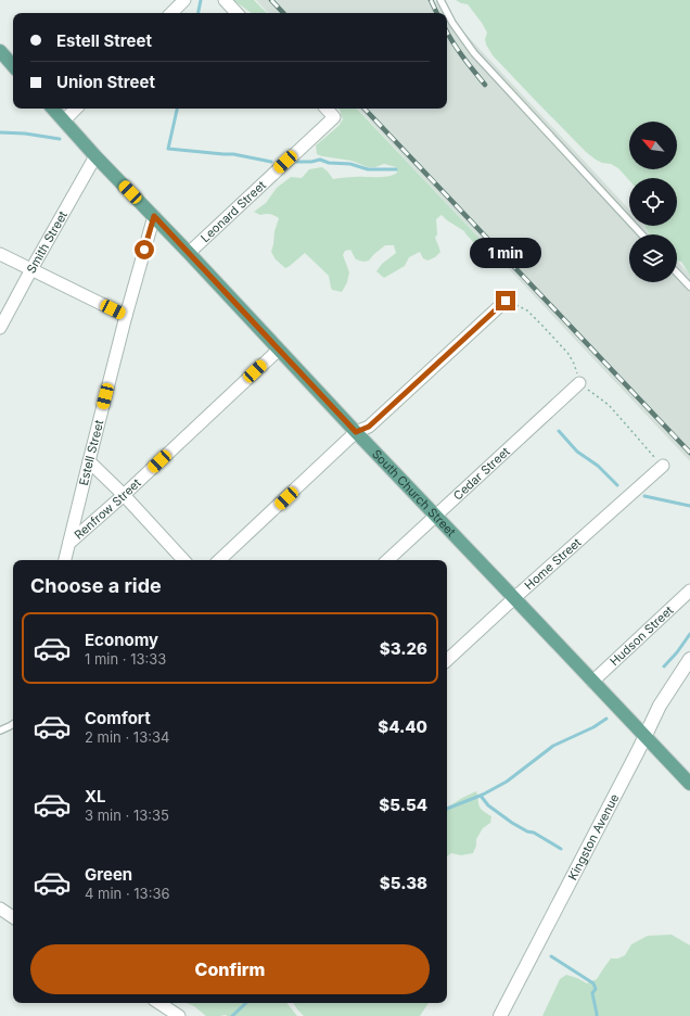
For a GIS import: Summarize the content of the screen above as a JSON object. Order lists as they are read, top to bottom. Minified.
{"streets":{"main road":["South Church Street"],"street":["Leonard Street","Smith Street","Estell Street","Cedar Street","Renfrow Street","Home Street","Hudson Street","Kingston Avenue"]},"crossings":[["Leonard Street","South Church Street"],["Smith Street","South Church Street"],["Estell Street","South Church Street"],["Estell Street","Renfrow Street"],["Cedar Street","South Church Street"],["South Church Street","Renfrow Street"],["South Church Street","Home Street"],["South Church Street","Hudson Street"],["South Church Street","Kingston Avenue"]],"north":"top left","page":{"banner":["Estell Street","Union Street"],"bubble":"1 min","heading":"Choose a ride","list":[{"name":"Economy","note":"1 min · 13:33","value":"$3.26"},{"name":"Comfort","note":"2 min · 13:34","value":"$4.40"},{"name":"XL","note":"3 min · 13:35","value":"$5.54"},{"name":"Green","note":"4 min · 13:36","value":"$5.38"}],"buttons":"Confirm"}}
